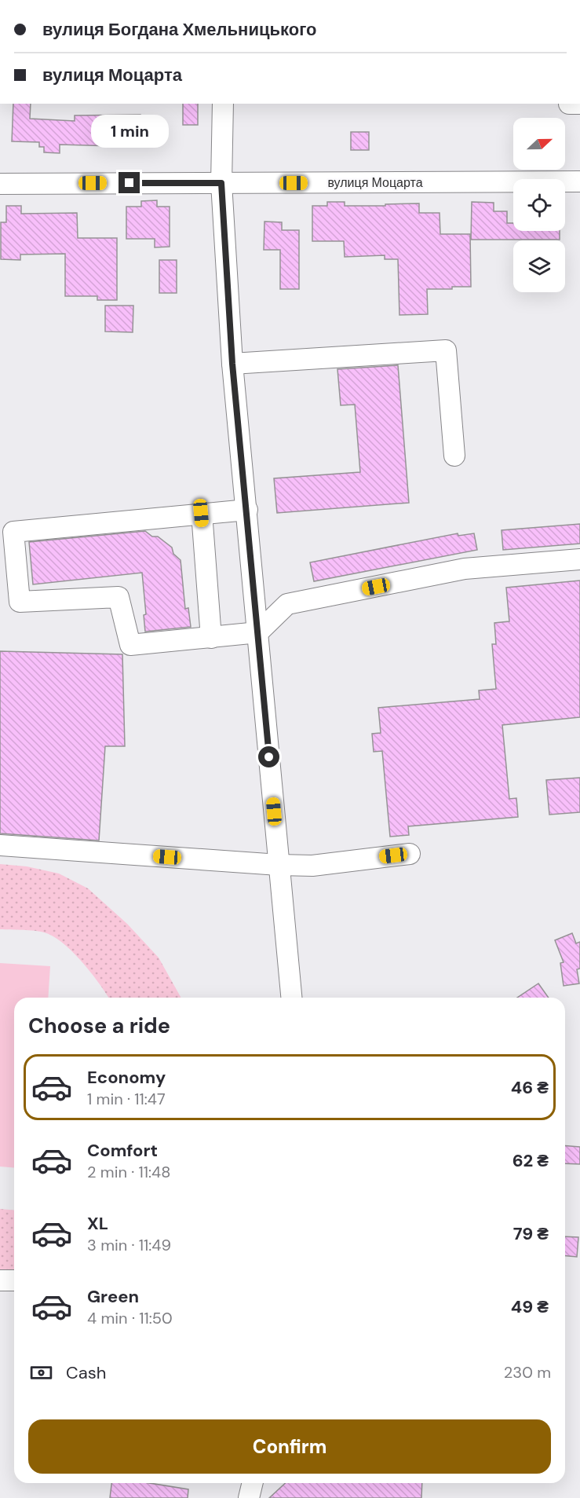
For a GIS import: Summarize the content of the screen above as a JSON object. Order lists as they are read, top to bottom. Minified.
{"streets":{"street":["вулиця Моцарта"]},"north":"right","page":{"banner":["вулиця Богдана Хмельницького","вулиця Моцарта"],"bubble":"1 min","heading":"Choose a ride","list":[{"name":"Economy","note":"1 min · 11:47","value":"46 ₴"},{"name":"Comfort","note":"2 min · 11:48","value":"62 ₴"},{"name":"XL","note":"3 min · 11:49","value":"79 ₴"},{"name":"Green","note":"4 min · 11:50","value":"49 ₴"}],"pay":["Cash","230 m"],"buttons":"Confirm"}}
